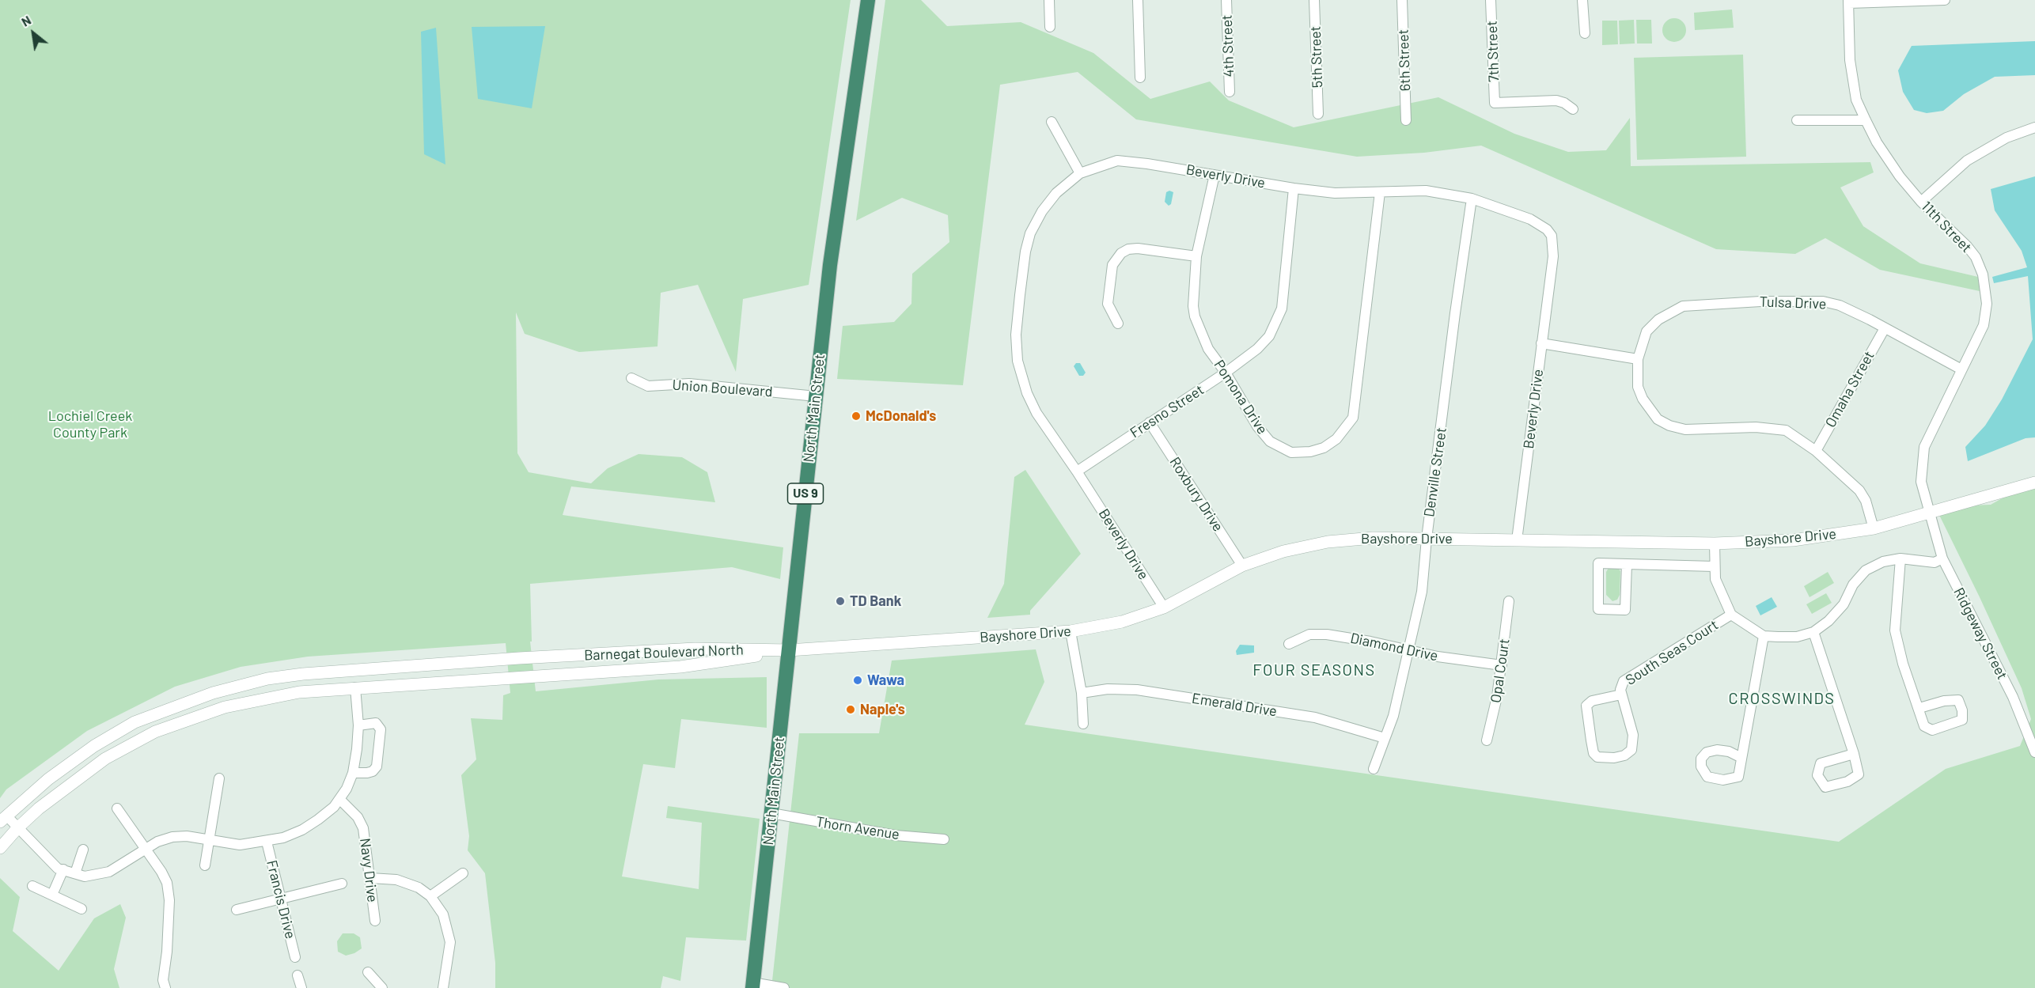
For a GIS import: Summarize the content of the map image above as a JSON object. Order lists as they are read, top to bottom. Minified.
{"streets":{"highway":["North Main Street","US 9"],"street":["4th Street","7th Street","5th Street","6th Street","Beverly Drive","11th Street","Tulsa Drive","Union Boulevard","Omaha Street","Pomona Drive","Fresno Street","Denville Street","Roxbury Drive","Bayshore Drive","Ridgeway Street","Diamond Drive","Barnegat Boulevard North","South Seas Court","Opal Court","Emerald Drive","Thorn Avenue","Navy Drive","Francis Drive"]},"crossings":[["Beverly Drive","Pomona Drive"],["Beverly Drive","Fresno Street"],["Beverly Drive","Denville Street"],["Beverly Drive","Bayshore Drive"],["11th Street","Tulsa Drive"],["11th Street","Bayshore Drive"],["11th Street","Ridgeway Street"],["Tulsa Drive","Omaha Street"],["Tulsa Drive","Bayshore Drive"],["Union Boulevard","North Main Street"],["Pomona Drive","Fresno Street"],["North Main Street","Bayshore Drive"],["North Main Street","Barnegat Boulevard North"],["North Main Street","Thorn Avenue"],["Fresno Street","Roxbury Drive"],["Denville Street","Bayshore Drive"],["Denville Street","Diamond Drive"],["Denville Street","Emerald Drive"],["Roxbury Drive","Bayshore Drive"],["Bayshore Drive","Ridgeway Street"],["Bayshore Drive","Barnegat Boulevard North"],["Diamond Drive","Opal Court"]],"districts":["FOUR SEASONS","CROSSWINDS"],"parks":["Lochiel Creek County Park"],"places":["McDonald's","TD Bank","Wawa","Naple's"],"north":"top left"}
